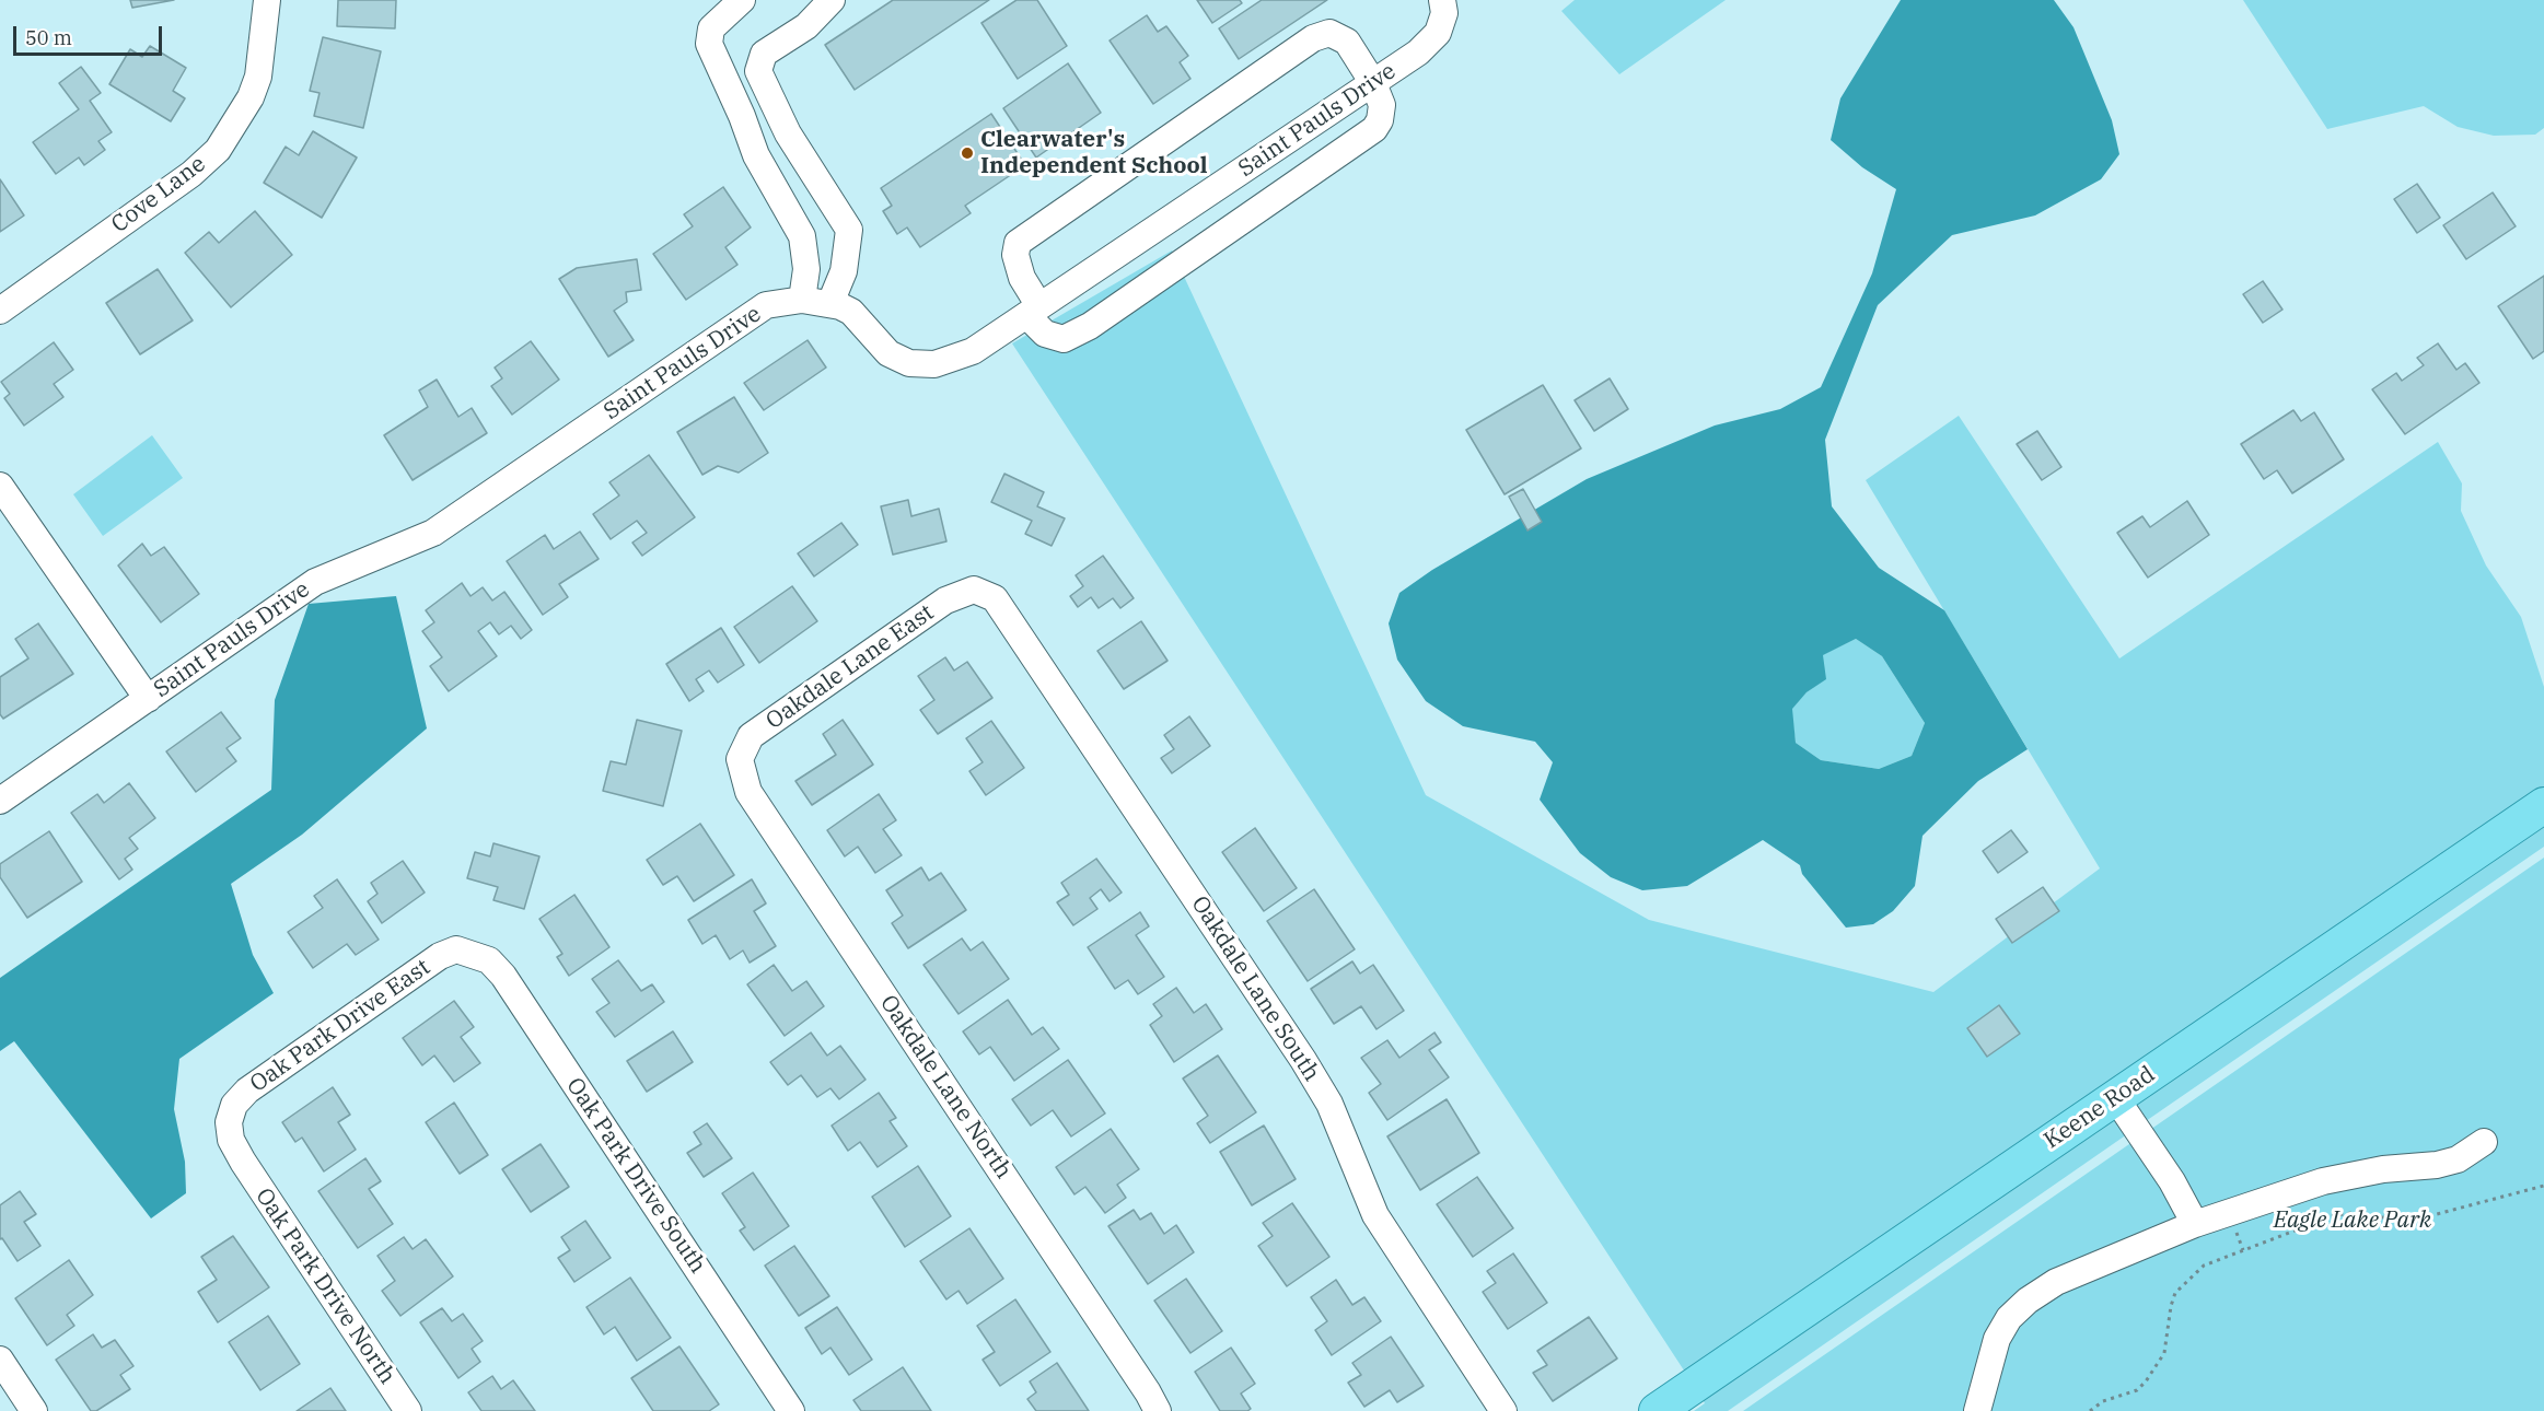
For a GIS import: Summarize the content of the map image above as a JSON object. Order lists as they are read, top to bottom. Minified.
{"streets":{"main road":["Keene Road"],"street":["Saint Pauls Drive","Cove Lane","Oakdale Lane East","Oakdale Lane South","Oak Park Drive East","Oakdale Lane North","Oak Park Drive South","Oak Park Drive North"]},"crossings":[["Oakdale Lane East","Oakdale Lane South"],["Oakdale Lane East","Oakdale Lane North"],["Oak Park Drive East","Oak Park Drive South"],["Oak Park Drive East","Oak Park Drive North"]],"parks":["Eagle Lake Park"],"places":["Clearwater's Independent School"],"scale_bar":"50 m"}
